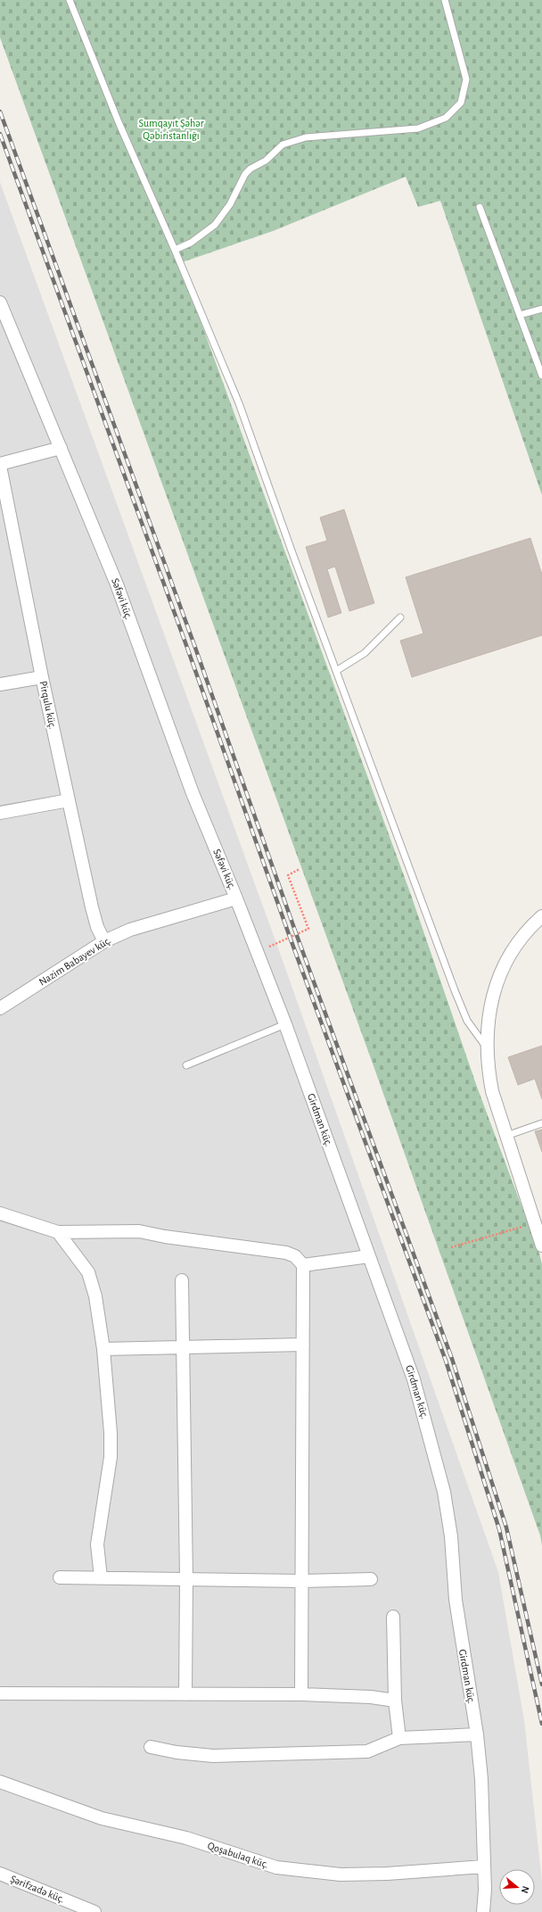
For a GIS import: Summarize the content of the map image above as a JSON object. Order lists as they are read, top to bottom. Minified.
{"streets":{"street":["Səfəvi küç.","Pirqulu küç.","Nazim Babayev küç.","Girdman küç.","Qoşabulaq küç.","Şərifzadə küç."]},"crossings":[["Səfəvi küç.","Nazim Babayev küç."],["Səfəvi küç.","Girdman küç."],["Pirqulu küç.","Nazim Babayev küç."],["Nazim Babayev küç.","Girdman küç."],["Girdman küç.","Qoşabulaq küç."]],"parks":["Sumqayıt Şəhər Qəbiristanlığı"],"north":"right"}
